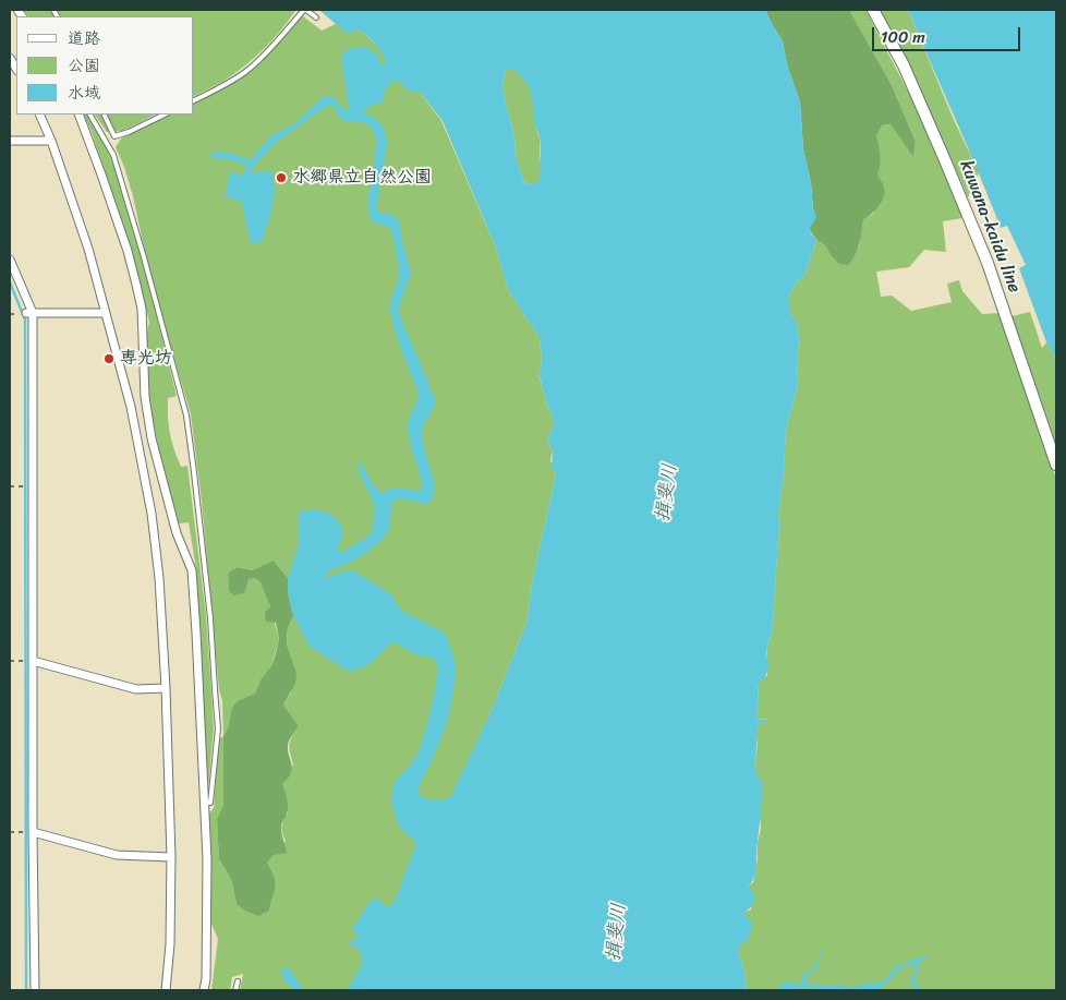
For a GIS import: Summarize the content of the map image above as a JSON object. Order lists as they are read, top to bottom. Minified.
{"streets":{"main road":["kuwana-kaidu line"]},"water":["揖斐川"],"places":["水郷県立自然公園","専光坊"],"legend":["道路","公園","水域"],"scale_bar":"100 m"}
